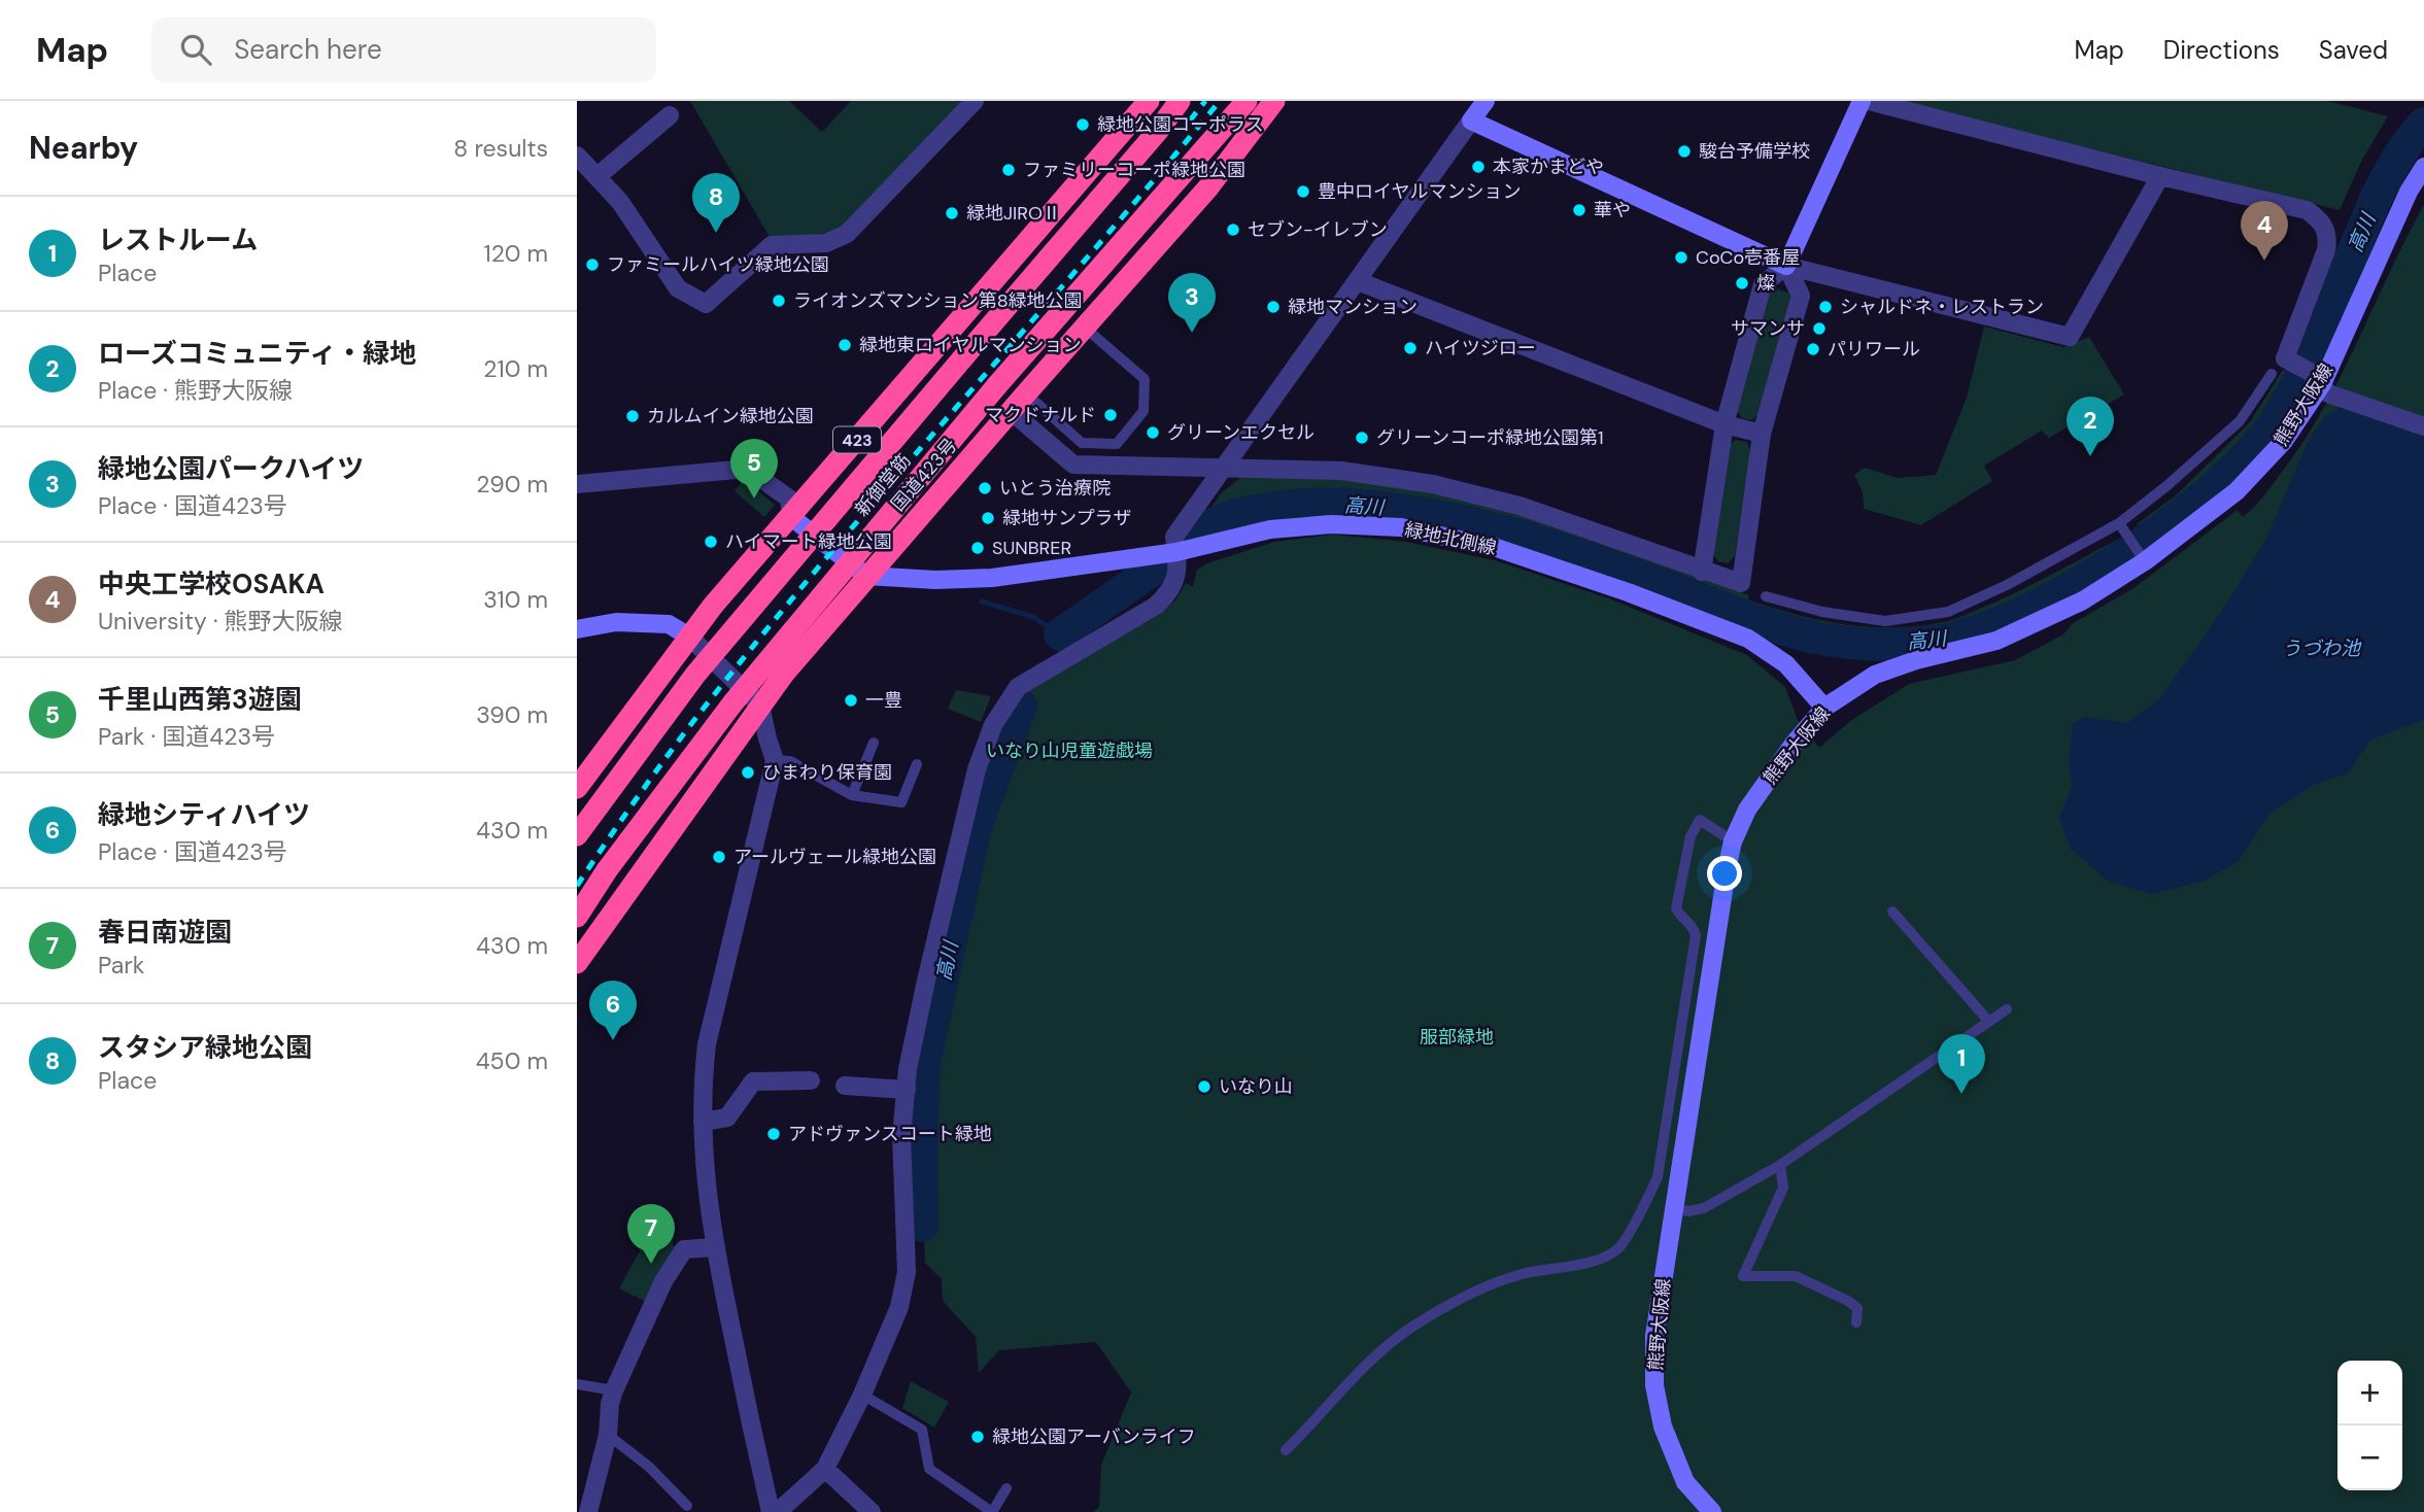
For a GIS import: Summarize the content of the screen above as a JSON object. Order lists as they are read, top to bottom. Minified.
{"streets":{"highway":["423","国道423号","新御堂筋"],"street":["熊野大阪線","緑地北側線"]},"crossings":[["熊野大阪線","緑地北側線"],["国道423号","緑地北側線"]],"water":["高川","うづわ池"],"parks":["いなり山児童遊戯場","服部緑地"],"places":["緑地公園コーポラス","駿台予備学校","本家かまどや","ファミリーコーポ緑地公園","豊中ロイヤルマンション","華や","緑地JIROⅡ","セブン-イレブン","CoCo壱番屋","ファミールハイツ緑地公園","燦","ライオンズマンション第8緑地公園","緑地マンション","シャルドネ・レストラン","サマンサ","緑地東ロイヤルマンション","ハイツジロー","パリワール","マクドナルド","カルムイン緑地公園","グリーンエクセル","グリーンコーポ緑地公園第1","いとう治療院","緑地サンプラザ","ハイマート緑地公園","SUNBRER","一豊","ひまわり保育園","アールヴェール緑地公園","いなり山","アドヴァンスコート緑地","緑地公園アーバンライフ"],"page":{"header":"Map","search":"Search here","nav":["Map","Directions","Saved"],"heading":["Nearby","8 results"],"pins":["8","4","3","2","5","6","1","7"],"list":[{"mark":"1","name":"レストルーム","note":"Place","value":"120 m"},{"mark":"2","name":"ローズコミュニティ・緑地","note":"Place · 熊野大阪線","value":"210 m"},{"mark":"3","name":"緑地公園パークハイツ","note":"Place · 国道423号","value":"290 m"},{"mark":"4","name":"中央工学校OSAKA","note":"University · 熊野大阪線","value":"310 m"},{"mark":"5","name":"千里山西第3遊園","note":"Park · 国道423号","value":"390 m"},{"mark":"6","name":"緑地シティハイツ","note":"Place · 国道423号","value":"430 m"},{"mark":"7","name":"春日南遊園","note":"Park","value":"430 m"},{"mark":"8","name":"スタシア緑地公園","note":"Place","value":"450 m"}],"map_buttons":["+","−"]}}
